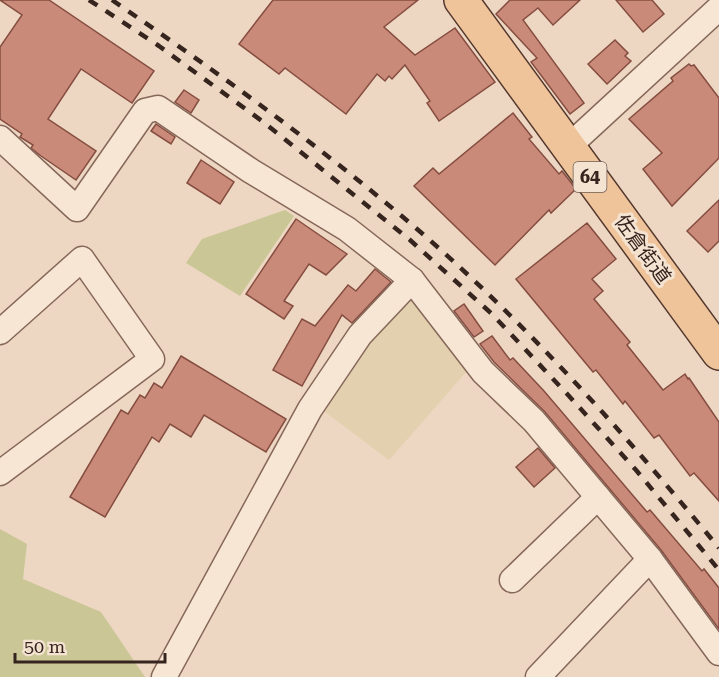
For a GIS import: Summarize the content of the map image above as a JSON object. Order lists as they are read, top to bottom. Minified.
{"streets":{"main road":["64","佐倉街道"]},"scale_bar":"50 m"}
